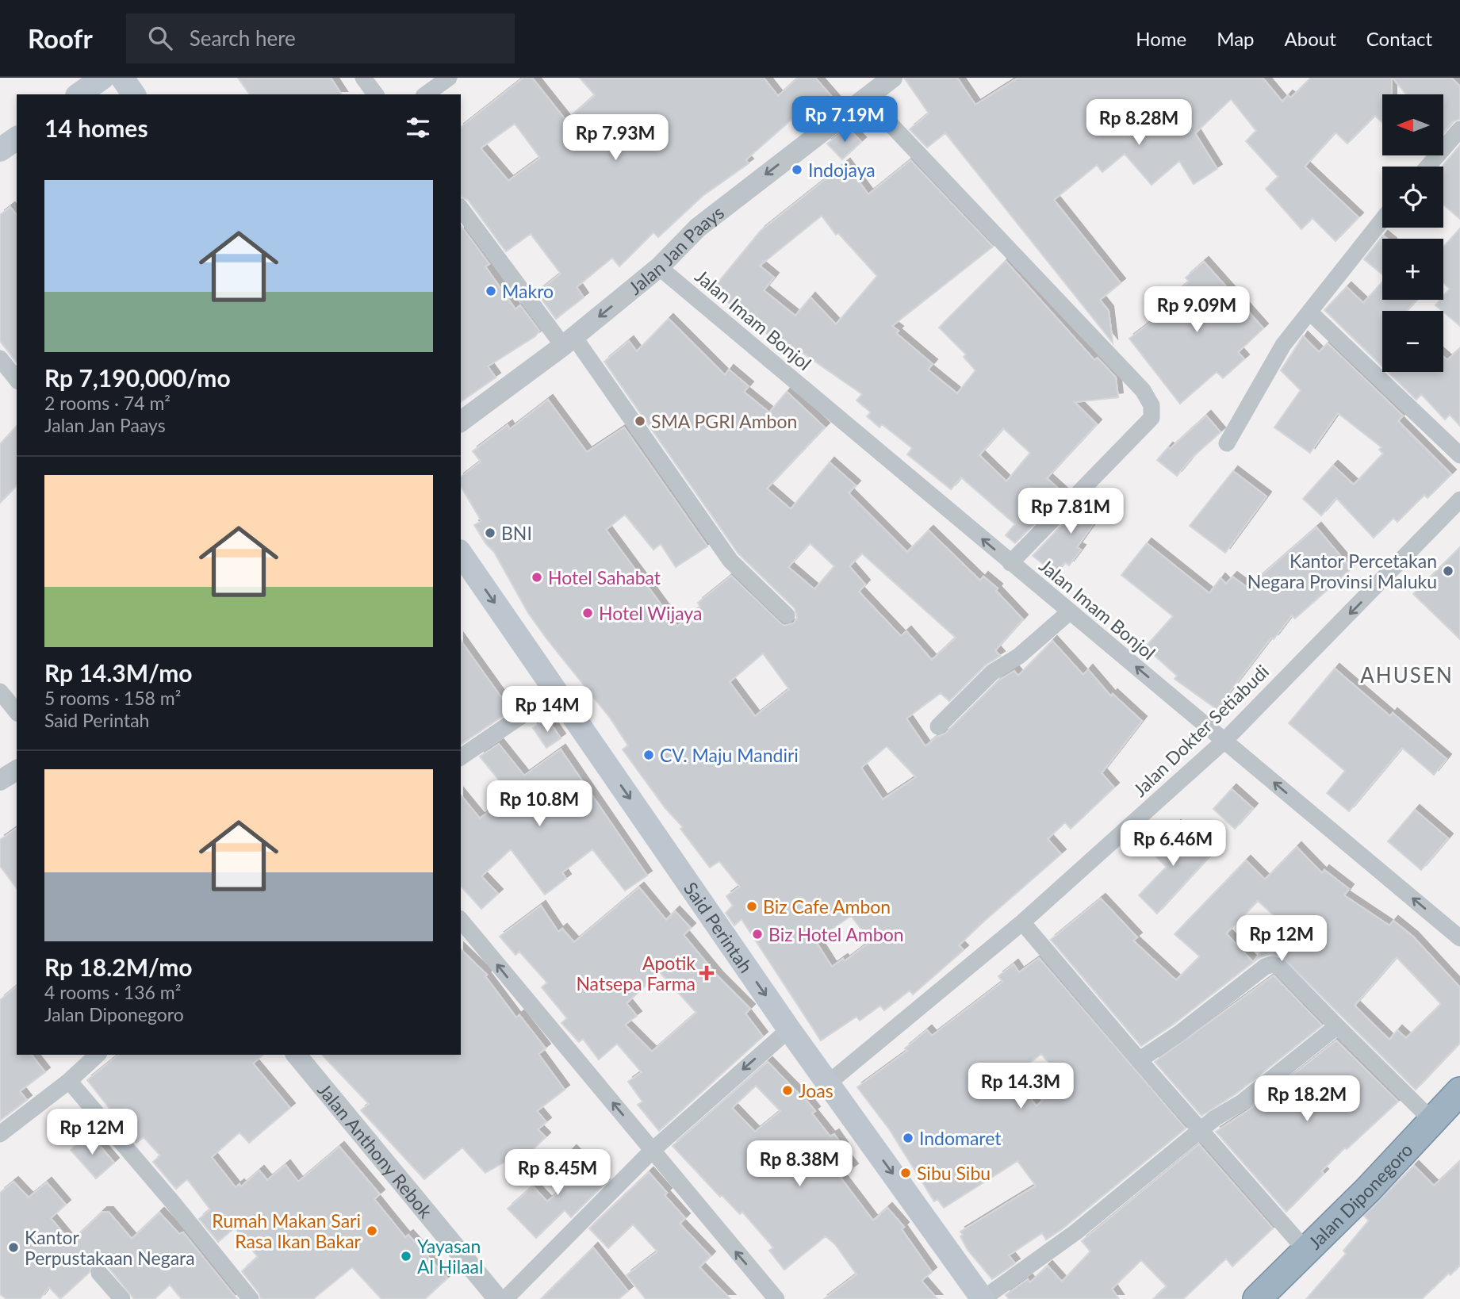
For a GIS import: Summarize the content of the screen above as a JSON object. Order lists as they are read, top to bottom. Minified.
{"streets":{"highway":["Jalan Diponegoro"],"main road":["Said Perintah"],"street":["Jalan Jan Paays","Jalan Imam Bonjol","Jalan Dokter Setiabudi","Jalan Anthony Rebok"]},"crossings":[["Jalan Jan Paays","Jalan Imam Bonjol"],["Jalan Imam Bonjol","Jalan Dokter Setiabudi"],["Jalan Dokter Setiabudi","Said Perintah"]],"one_way":["Jalan Jan Paays","Jalan Imam Bonjol","Jalan Dokter Setiabudi","Said Perintah"],"districts":["AHUSEN"],"places":{"other":["Indojaya","Makro","SMA PGRI Ambon","BNI","Kantor Percetakan Negara Provinsi Maluku","Hotel Sahabat","Hotel Wijaya","CV. Maju Mandiri","Biz Cafe Ambon","Biz Hotel Ambon","Joas","Indomaret","Sibu Sibu","Rumah Makan Sari Rasa Ikan Bakar","Kantor Perpustakaan Negara","Yayasan Al Hilaal"],"health":["Apotik Natsepa Farma"]},"north":"left","page":{"header":"Roofr","search":"Search here","nav":["Home","Map","About","Contact"],"map_buttons":["+","−"],"heading":"14 homes","price":["Rp 7.19M","Rp 8.28M","Rp 7.93M","Rp 9.09M","Rp 7.81M","Rp 14M","Rp 10.8M","Rp 6.46M","Rp 12M","Rp 14.3M","Rp 18.2M","Rp 12M","Rp 8.38M","Rp 8.45M"],"list":[{"name":"Rp 7,190,000/mo","note":"2 rooms · 74 m² · Jalan Jan Paays"},{"name":"Rp 14.3M/mo","note":"5 rooms · 158 m² · Said Perintah"},{"name":"Rp 18.2M/mo","note":"4 rooms · 136 m² · Jalan Diponegoro"}]}}
